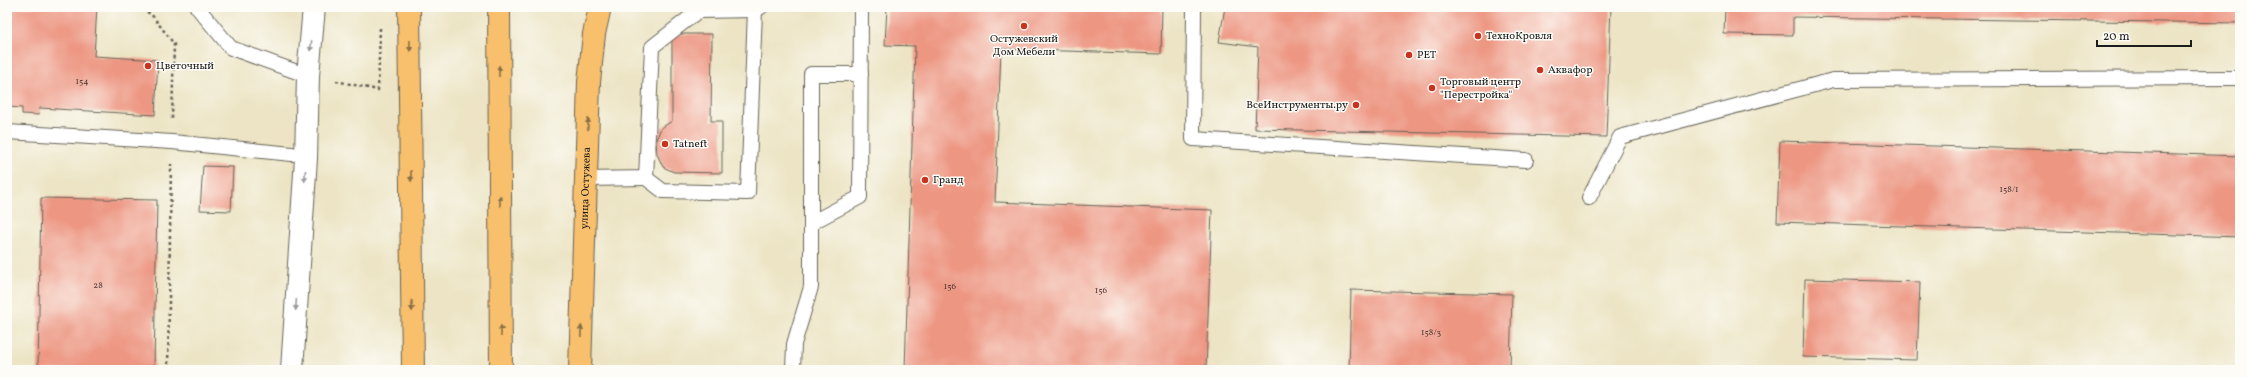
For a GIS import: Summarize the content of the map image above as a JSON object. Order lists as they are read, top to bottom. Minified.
{"streets":{"main road":["улица Остужева"]},"places":["Остужевский Дом Мебели","ТехноКровля","РЕТ","Цветочный","Аквафор","Торговый центр \"Перестройка\"","ВсеИнструменты.ру","Tatneft","Гранд"],"house_numbers":["154","158/1","28","156","156","158/3"],"scale_bar":"20 m"}
